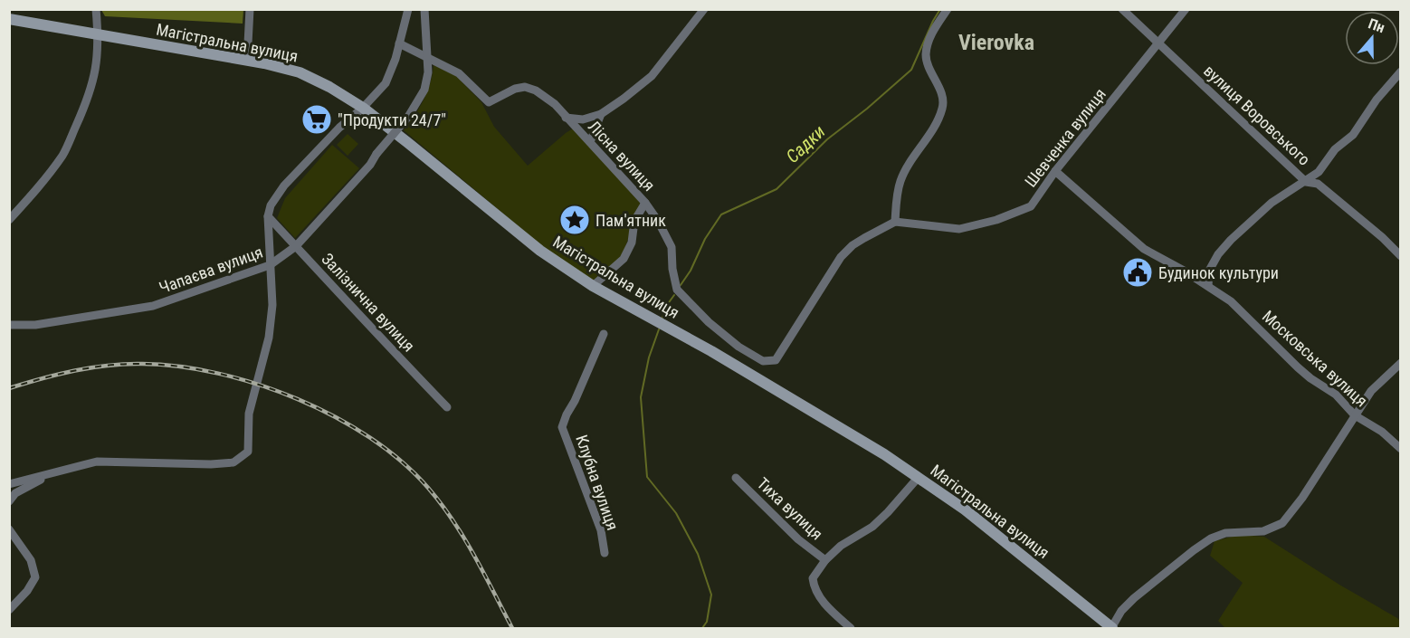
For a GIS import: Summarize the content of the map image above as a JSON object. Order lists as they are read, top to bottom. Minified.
{"streets":{"main road":["Магістральна вулиця"],"street":["вулиця Воровського","Шевченка вулиця","Лісна вулиця","Чапаєва вулиця","Залізнична вулиця","Московська вулиця","Клубна вулиця","Тиха вулиця"]},"crossings":[["Магістральна вулиця","Тиха вулиця"],["вулиця Воровського","Шевченка вулиця"],["Шевченка вулиця","Лісна вулиця"],["Шевченка вулиця","Московська вулиця"],["Лісна вулиця","Чапаєва вулиця"],["Чапаєва вулиця","Залізнична вулиця"]],"districts":["Vierovka"],"water":["Садки"],"places":{"supermarket":["\"Продукти 24/7\""],"place":["Пам'ятник"],"public building":["Будинок культури"]},"north":"top"}
